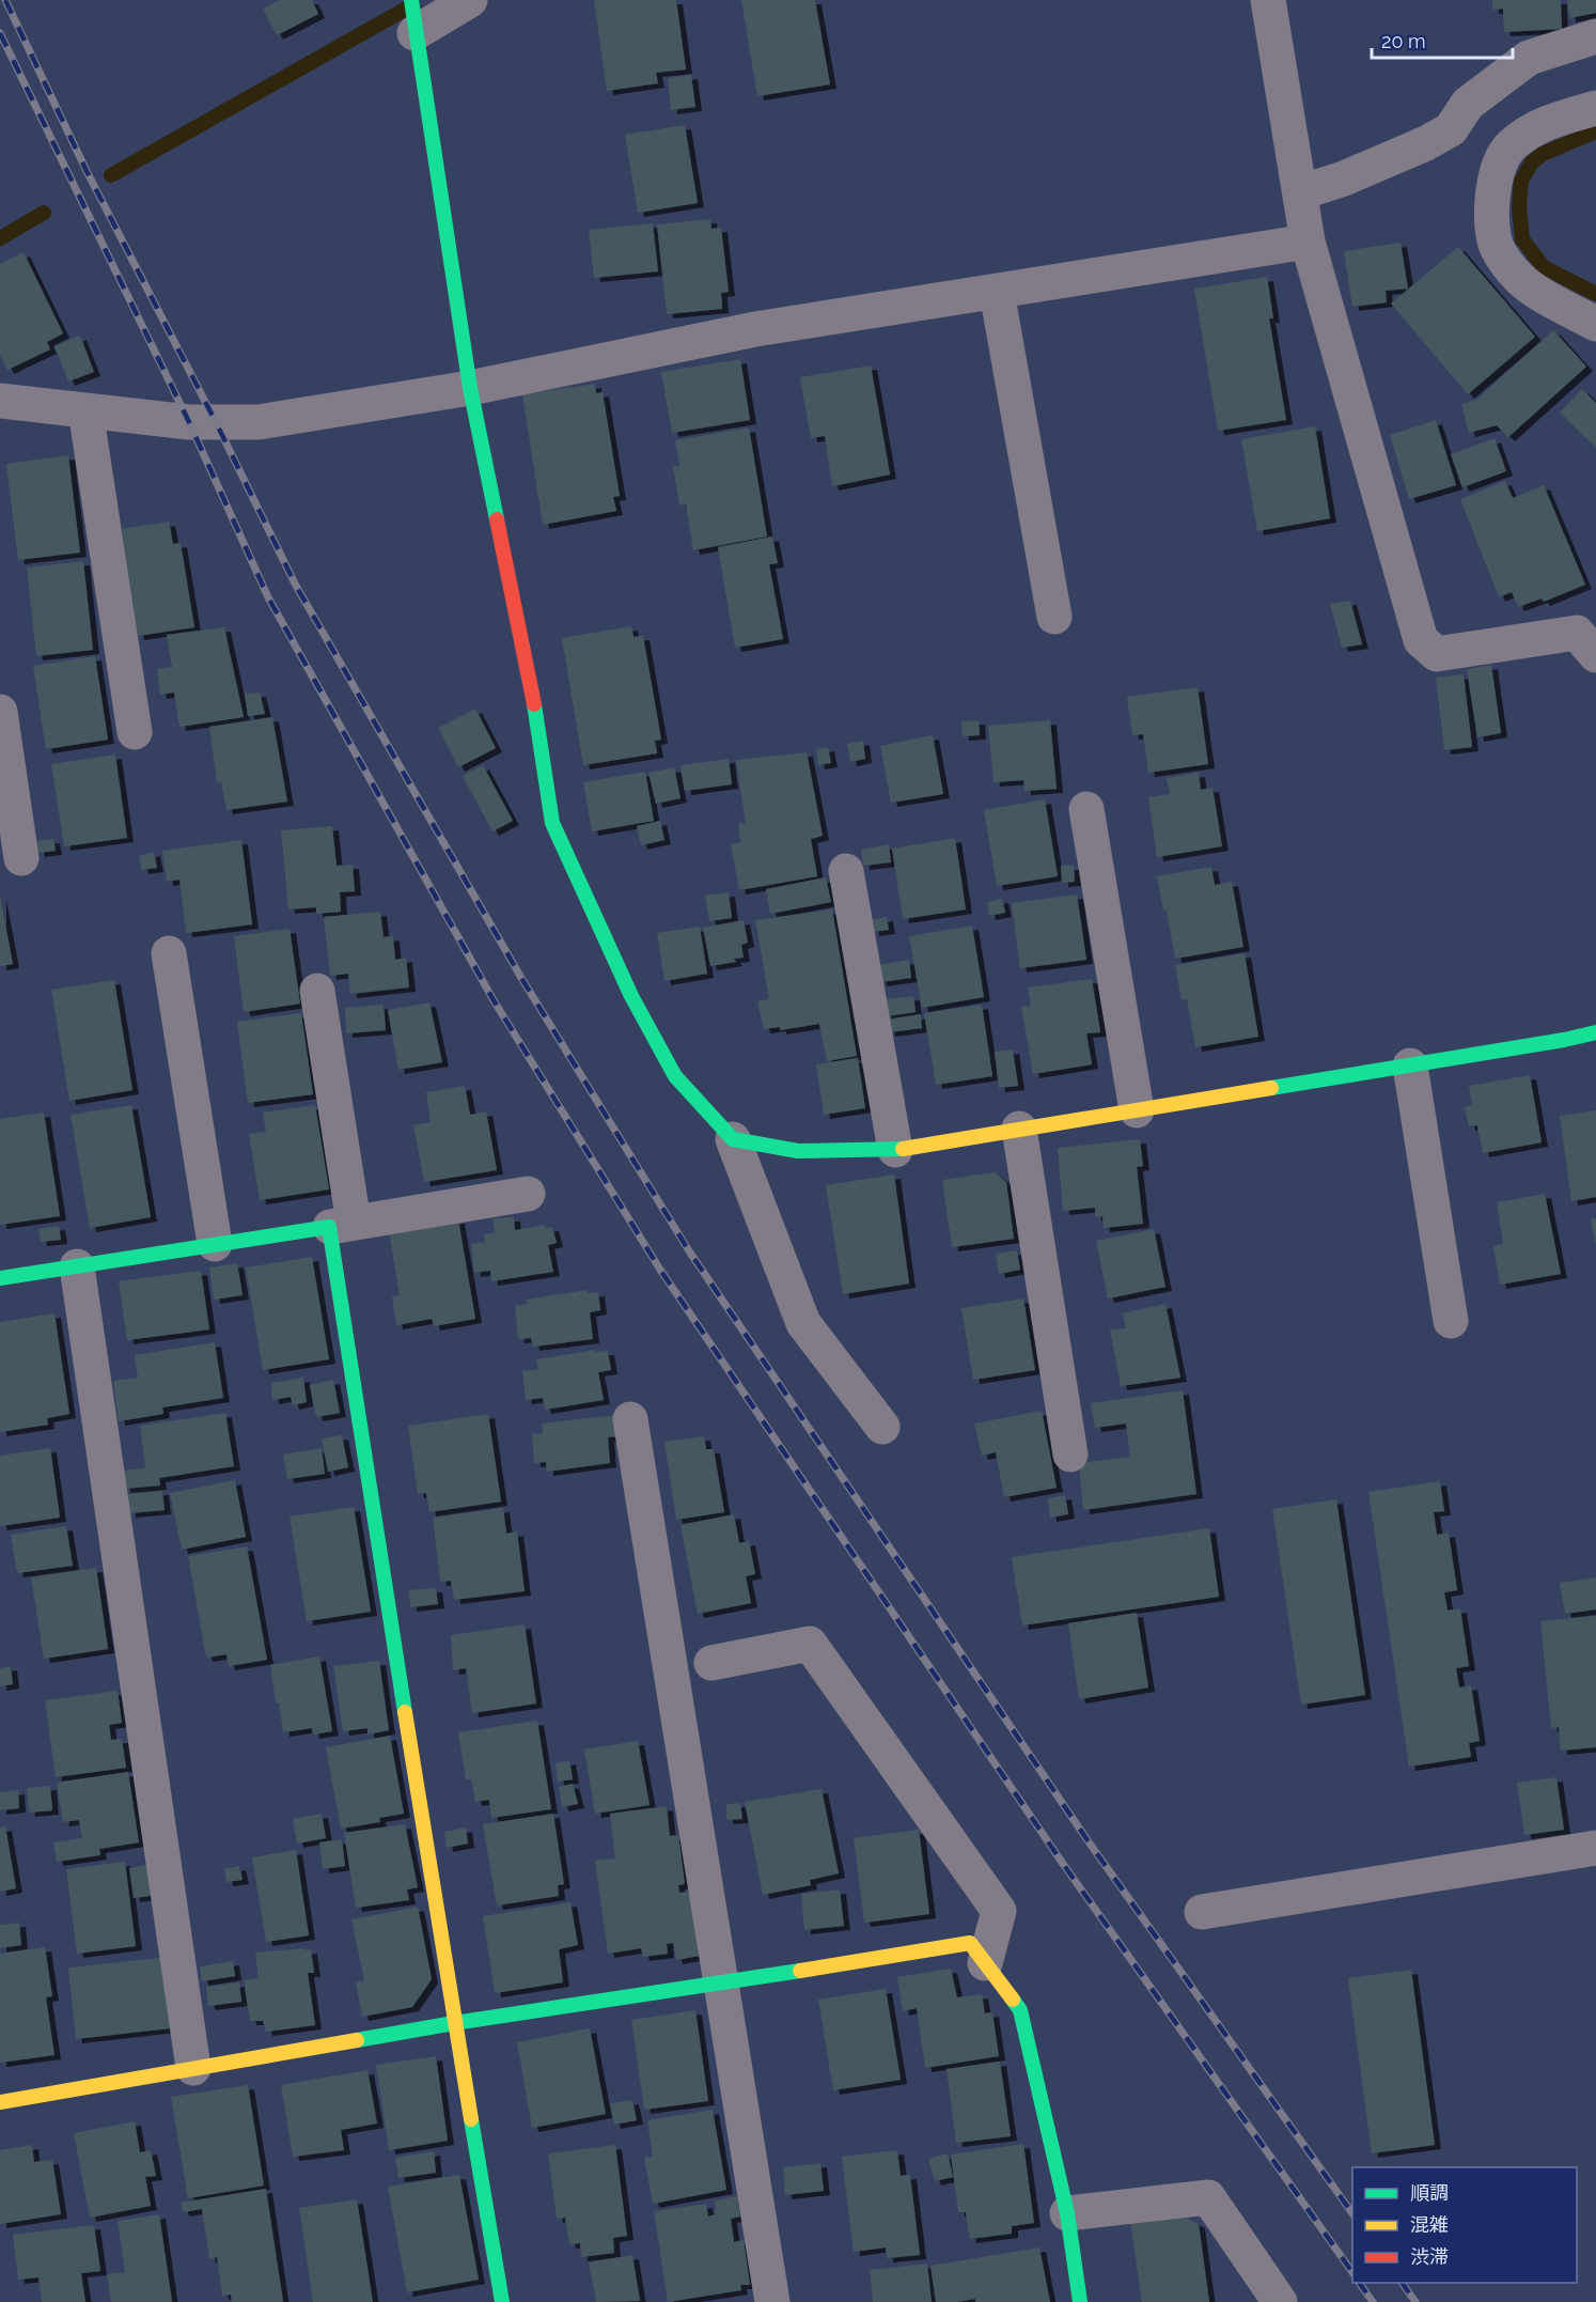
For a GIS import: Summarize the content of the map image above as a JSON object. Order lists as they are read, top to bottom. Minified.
{"legend":["順調","混雑","渋滞"],"scale_bar":"20 m"}
